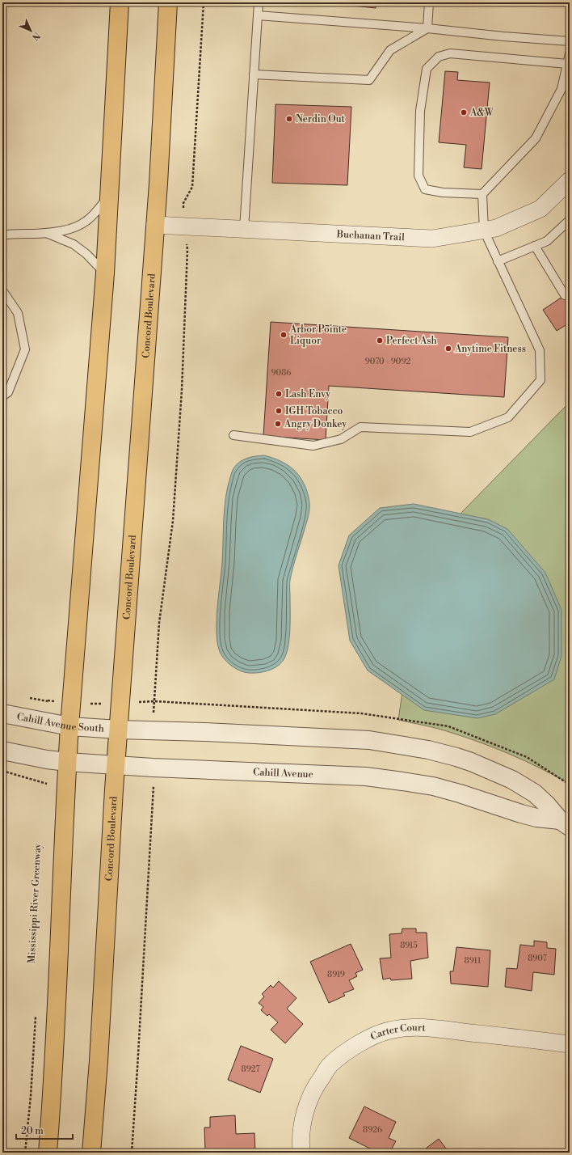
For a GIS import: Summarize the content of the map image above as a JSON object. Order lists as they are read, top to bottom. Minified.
{"streets":{"main road":["Concord Boulevard"],"street":["Buchanan Trail","Cahill Avenue South","Cahill Avenue","Carter Court"]},"crossings":[["Buchanan Trail","Concord Boulevard"],["Concord Boulevard","Cahill Avenue South"],["Concord Boulevard","Cahill Avenue"],["Cahill Avenue South","Cahill Avenue"]],"places":["A&W","Nerdin Out","Arbor Pointe Liquor","Perfect Ash","Anytime Fitness","Lash Envy","IGH Tobacco","Angry Donkey"],"house_numbers":["9070 - 9092","9086","8915","8907","8911","8919","8927","8926"],"scale_bar":"20 m","north":"bottom right"}
